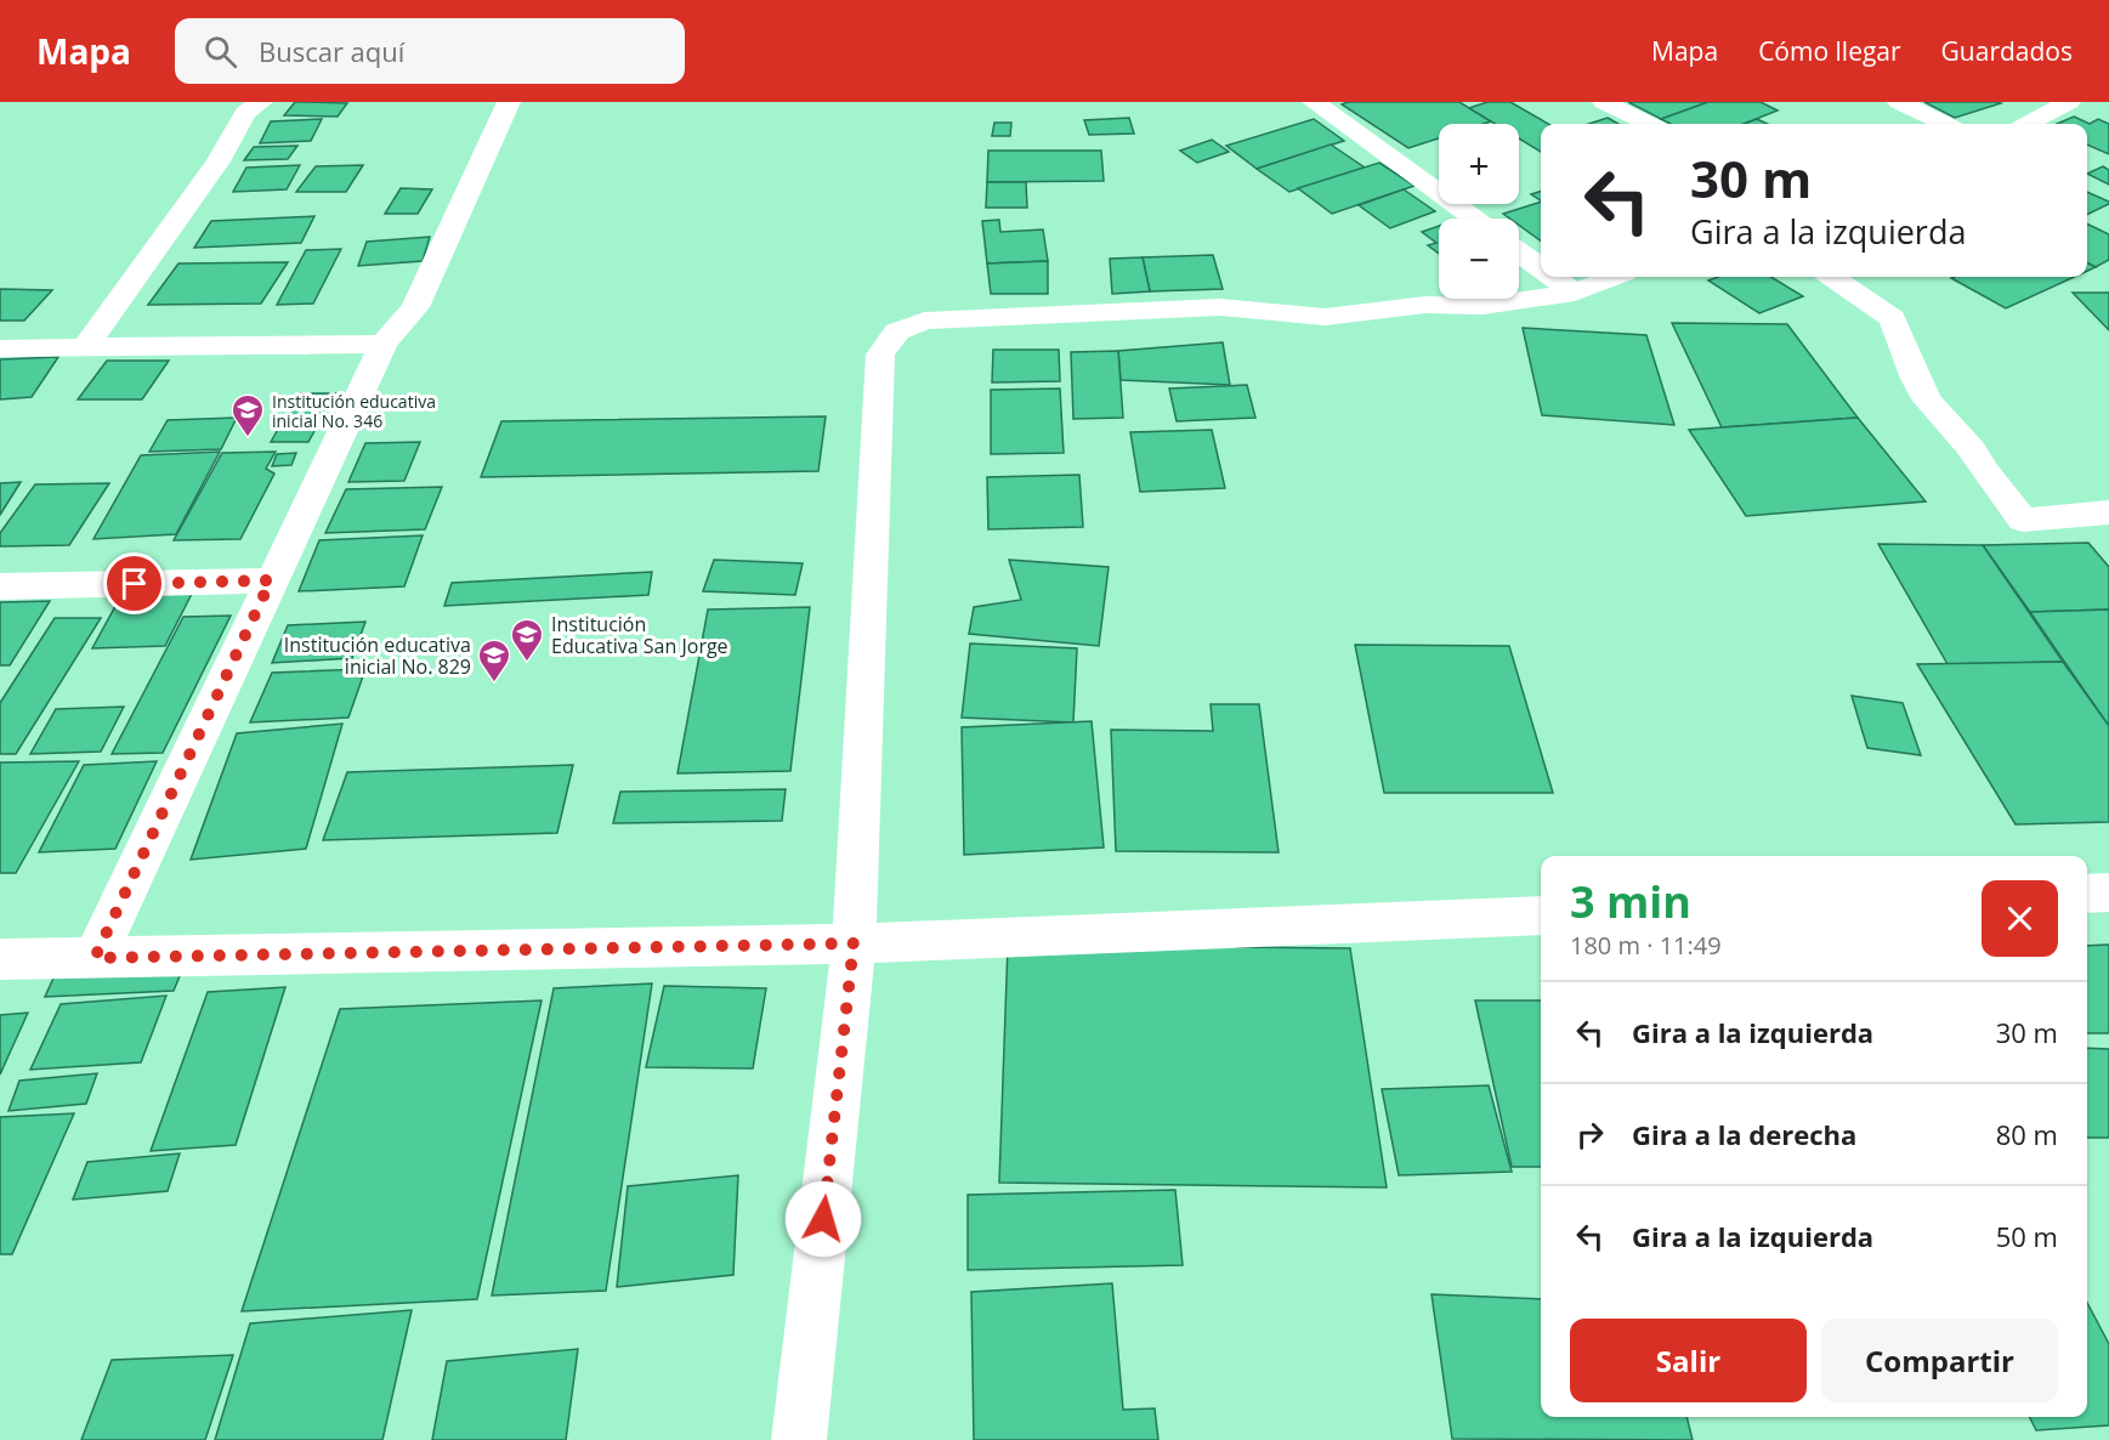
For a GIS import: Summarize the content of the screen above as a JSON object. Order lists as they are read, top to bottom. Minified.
{"places":{"school or university":["Institución educativa inicial No. 346","Institución Educativa San Jorge","Institución educativa inicial No. 829"]},"page":{"header":"Mapa","search":"Buscar aquí","nav":["Mapa","Cómo llegar","Guardados"],"map_buttons":["+","−"],"turn":["30 m","Gira a la izquierda"],"heading":["3 min","180 m · 11:49"],"list":[{"name":"Gira a la izquierda","value":"30 m"},{"name":"Gira a la derecha","value":"80 m"},{"name":"Gira a la izquierda","value":"50 m"}],"buttons":["Salir","Compartir"]}}
